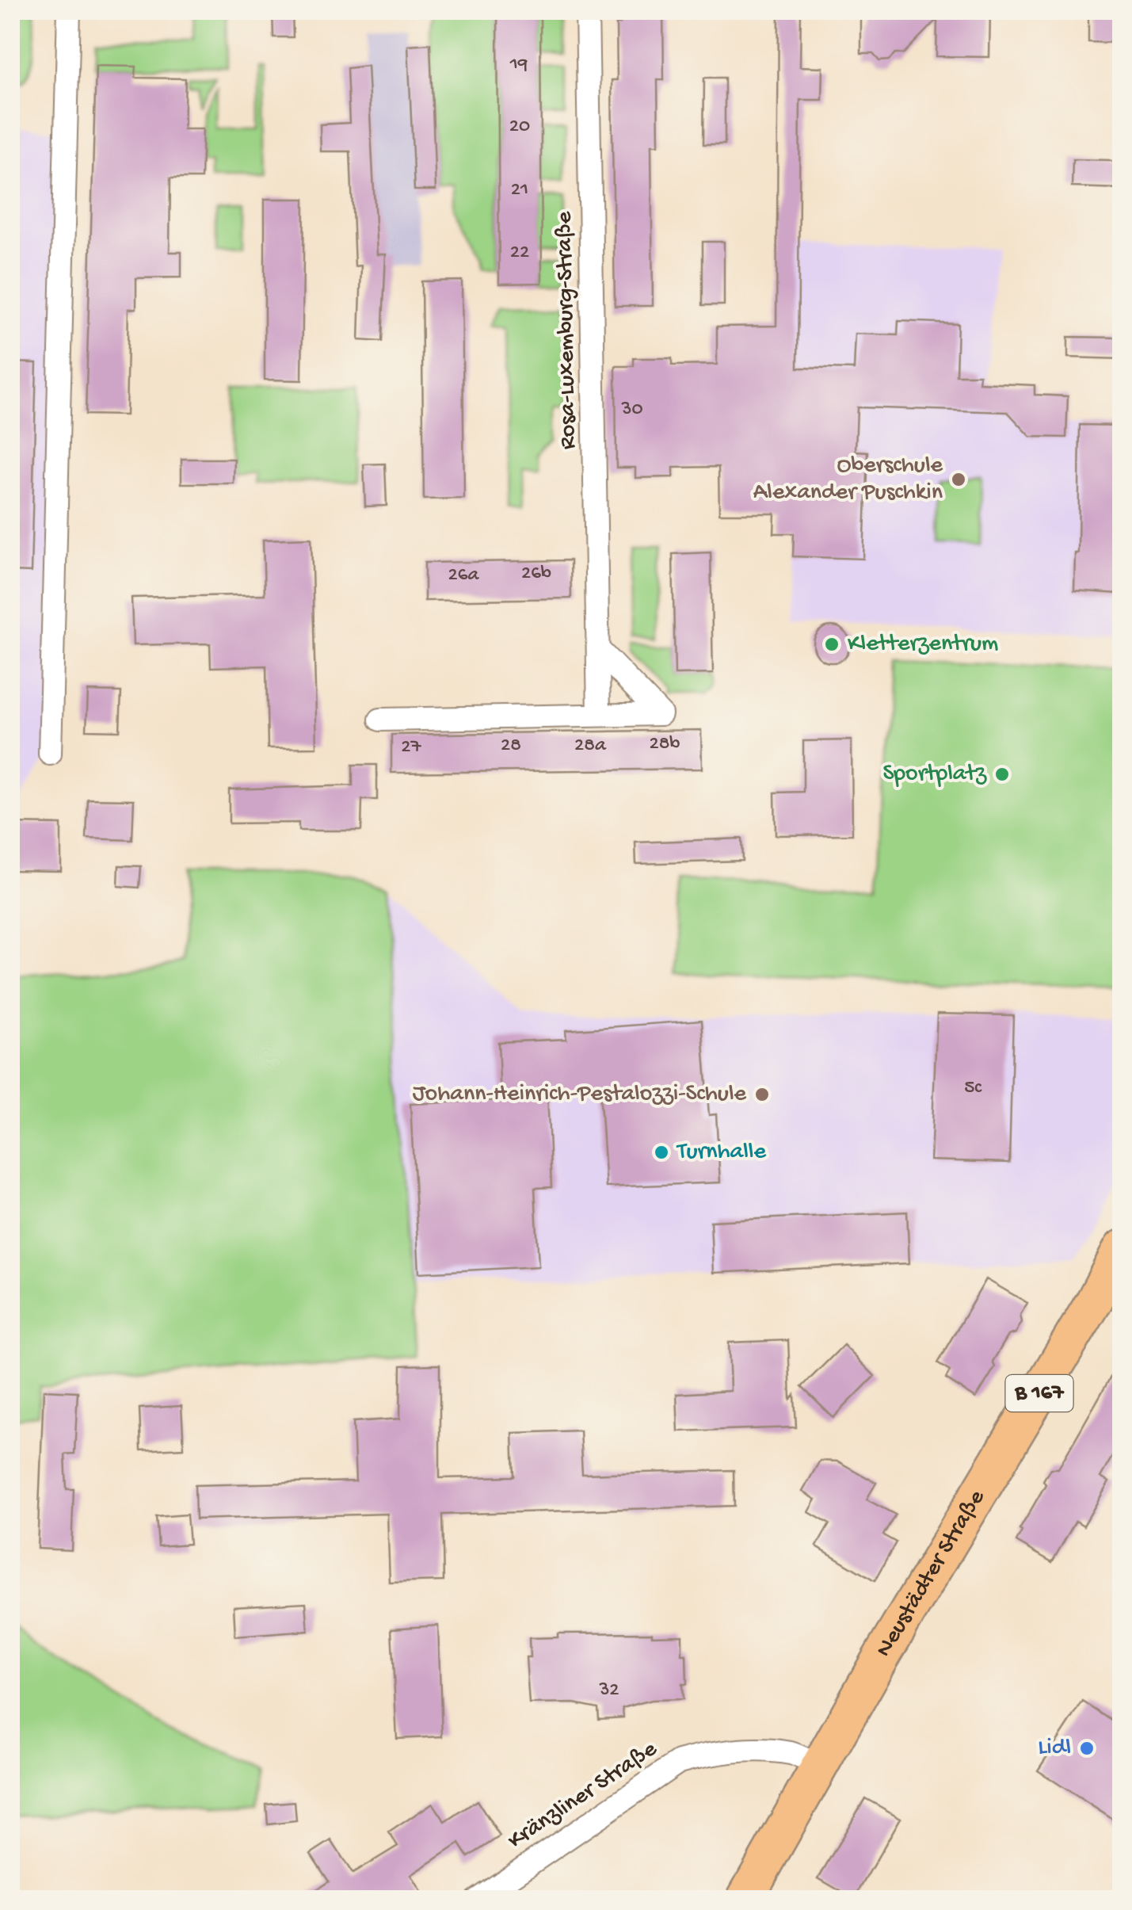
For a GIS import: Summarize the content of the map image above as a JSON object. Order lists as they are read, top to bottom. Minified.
{"streets":{"main road":["B 167","Neustädter Straße"],"street":["Rosa-Luxemburg-Straße","Kränzliner Straße"]},"crossings":[["Neustädter Straße","Kränzliner Straße"]],"places":["Oberschule Alexander Puschkin","Kletterzentrum","Sportplatz","Johann-Heinrich-Pestalozzi-Schule","Turnhalle","Lidl"],"house_numbers":["19","20","21","22","30","26b","26a","28b","28","28a","27","5c","32"]}
